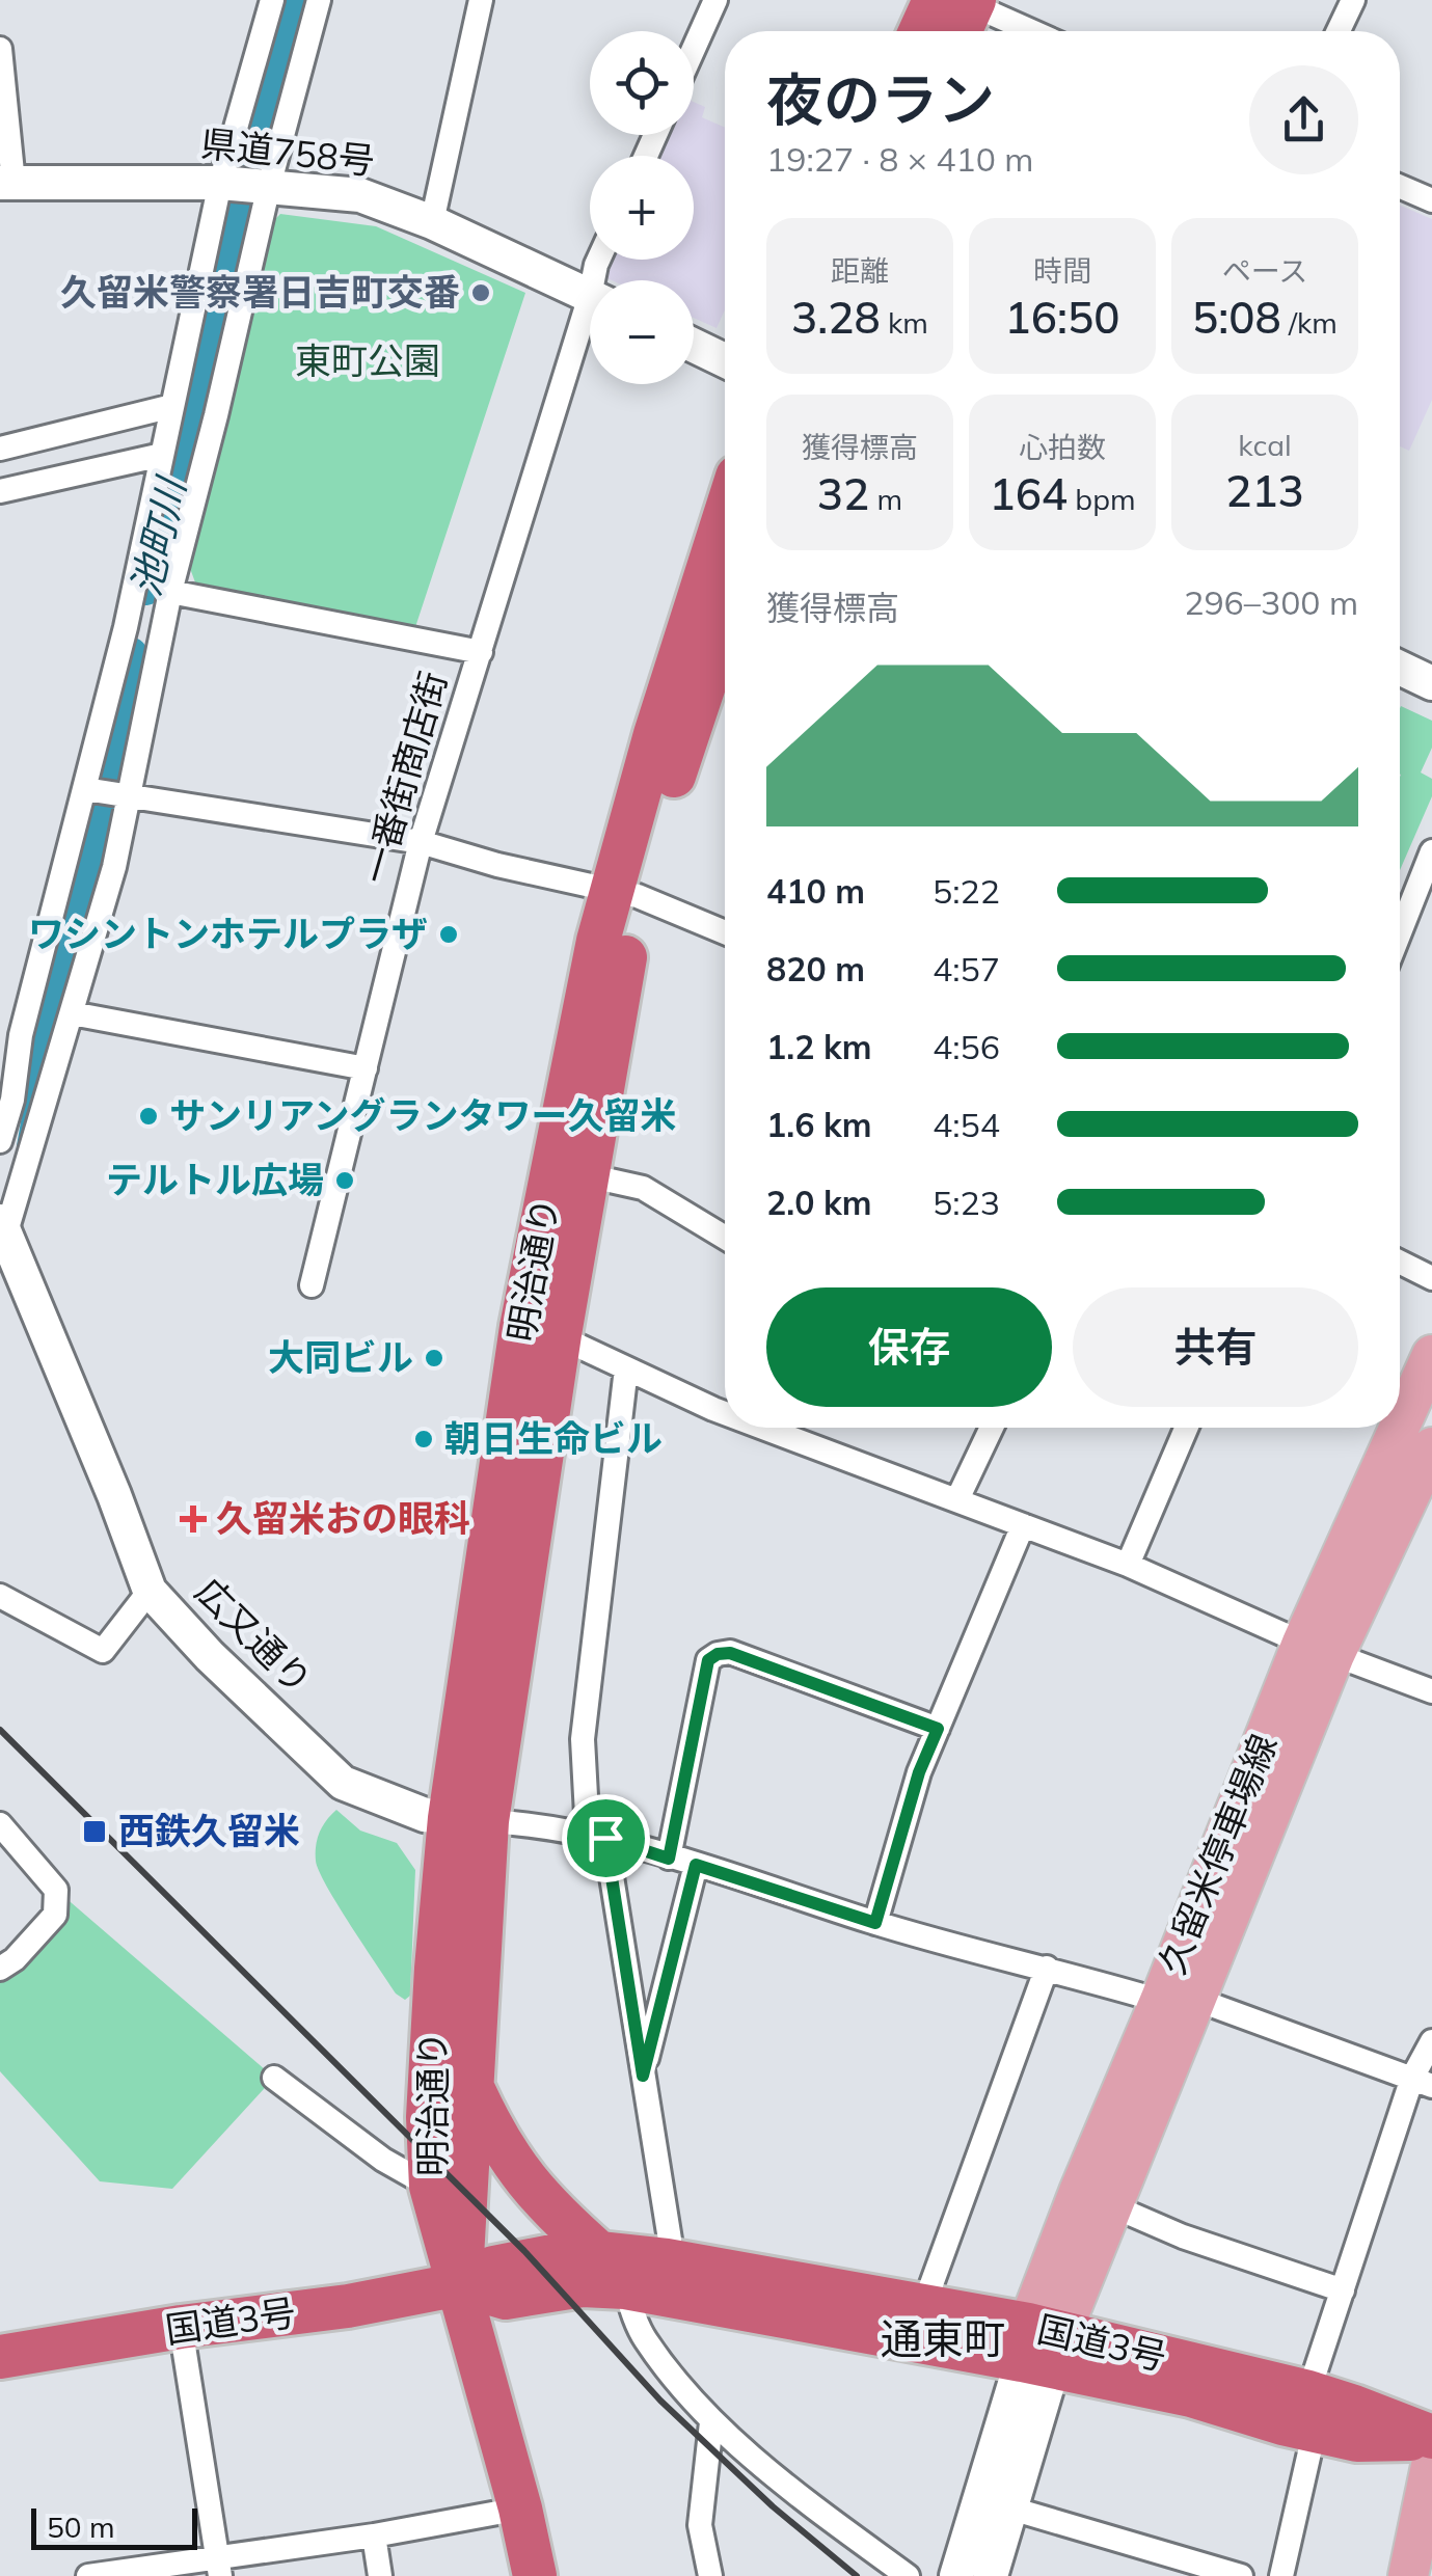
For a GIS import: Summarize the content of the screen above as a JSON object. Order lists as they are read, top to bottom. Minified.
{"streets":{"highway":["明治通り","国道3号"],"main road":["久留米停車場線"],"street":["県道758号","一番街商店街","広又通り"]},"crossings":[["明治通り","広又通り"],["明治通り","国道3号"],["久留米停車場線","国道3号"]],"districts":["通東町"],"water":["池町川"],"parks":["東町公園"],"places":{"other":["久留米警察署日吉町交番","ワシントンホテルプラザ","サンリアングランタワー久留米","テルトル広場","大同ビル","朝日生命ビル"],"health":["久留米おの眼科"],"transit":["西鉄久留米"]},"scale_bar":"50 m","page":{"map_buttons":["+","−"],"heading":["夜のラン","19:27 · 8 × 410 m"],"stats":[["距離","3.28 km"],["時間","16:50"],["ペース","5:08 /km"],["獲得標高","32 m"],["心拍数","164 bpm"],["kcal","213"]],"chart":["獲得標高","296–300 m"],"list":[{"name":"410 m","note":"5:22"},{"name":"820 m","note":"4:57"},{"name":"1.2 km","note":"4:56"},{"name":"1.6 km","note":"4:54"},{"name":"2.0 km","note":"5:23"}],"buttons":["保存","共有"],"scale":"50 m"}}
